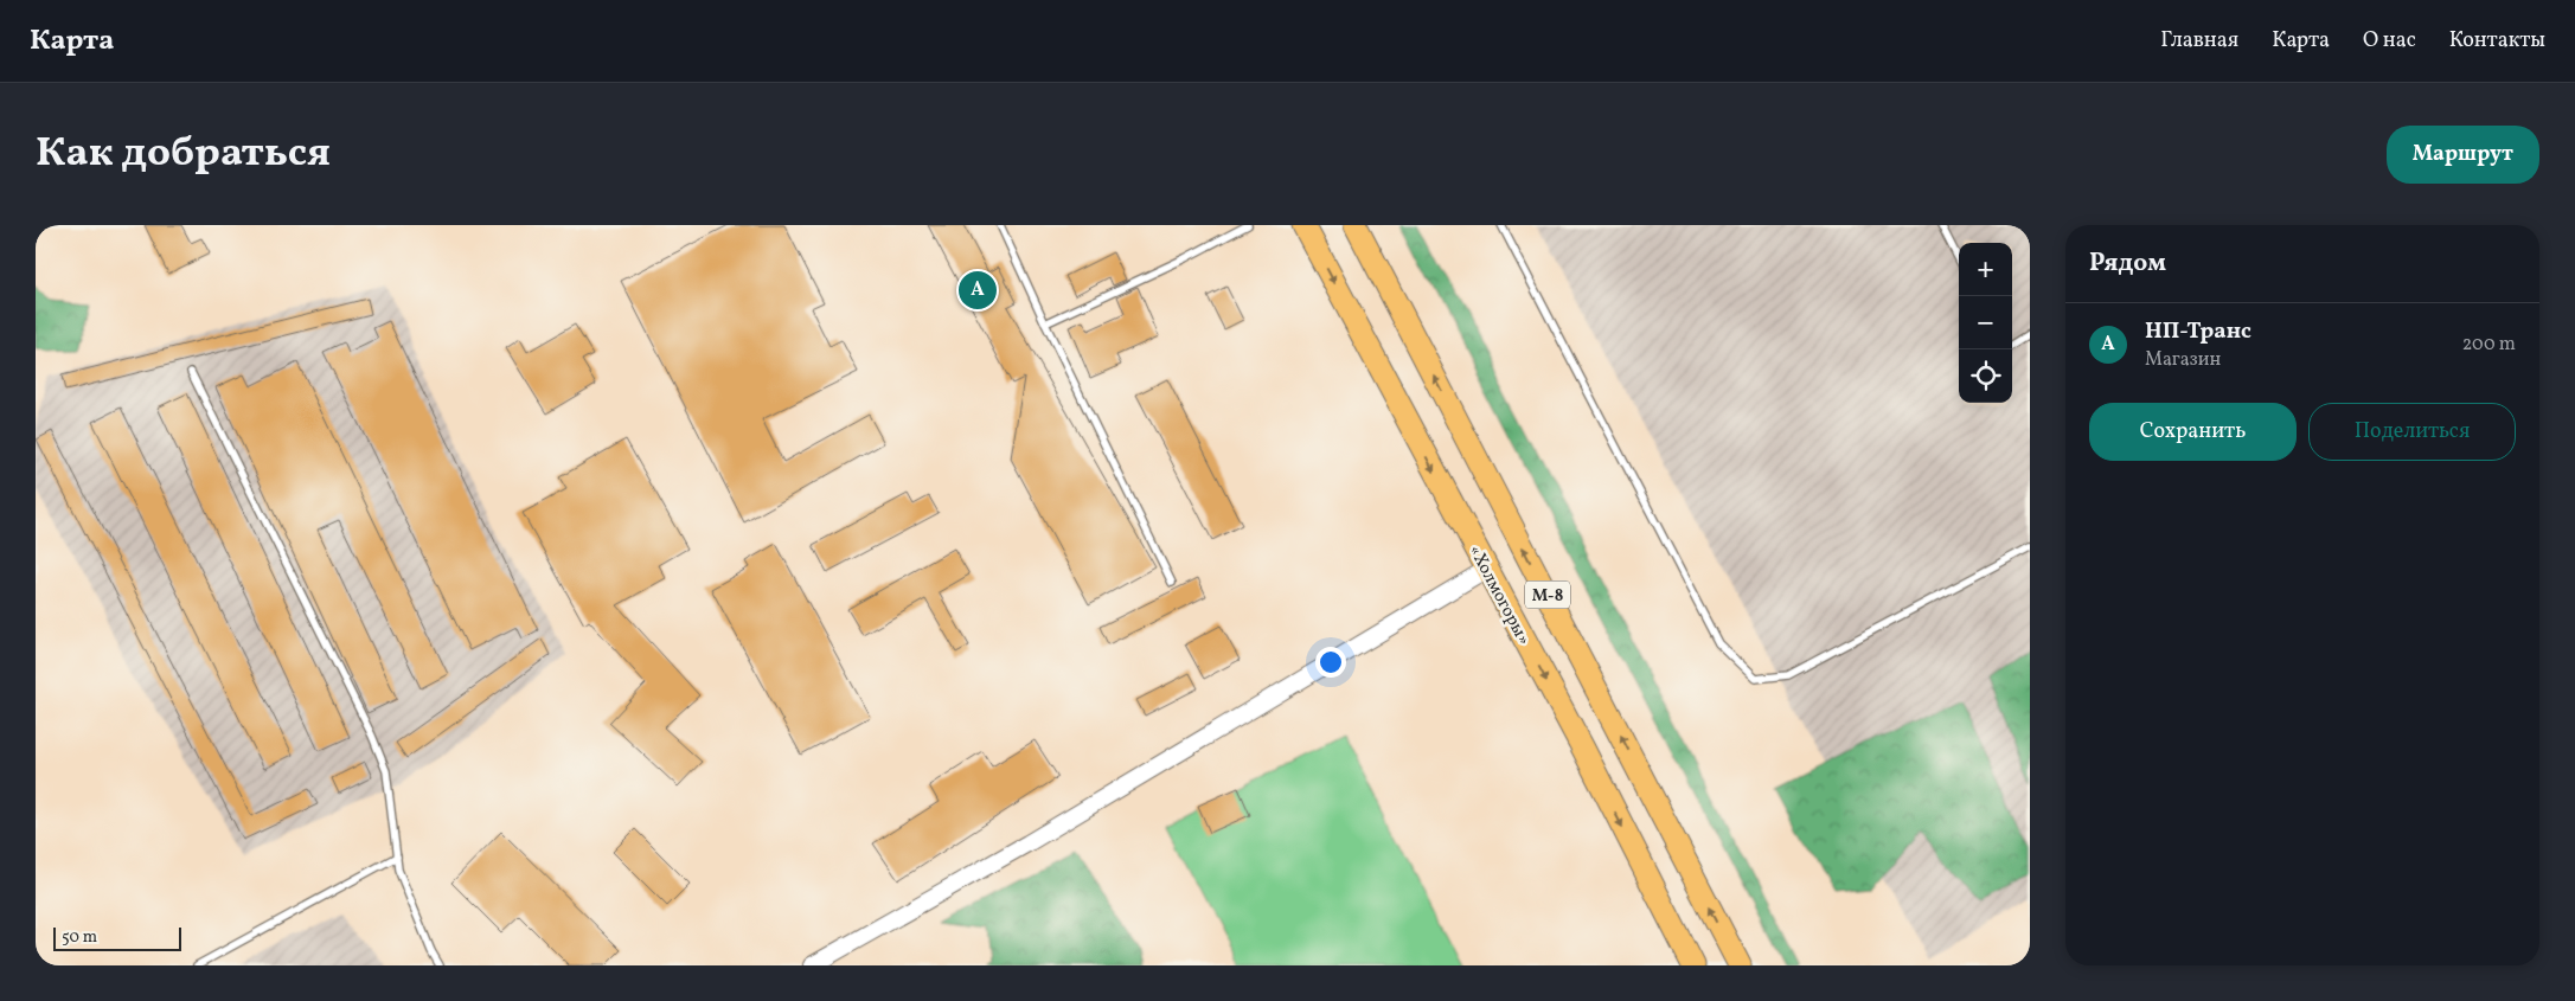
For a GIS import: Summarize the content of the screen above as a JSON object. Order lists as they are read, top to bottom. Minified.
{"streets":{"highway":["«Холмогоры»","М-8"]},"scale_bar":"50 m","page":{"header":"Карта","nav":["Главная","Карта","О нас","Контакты"],"title":"Как добраться","buttons":["Маршрут",["Сохранить","Поделиться"]],"heading":"Рядом","map_buttons":["+","−"],"pins":"A","list":[{"mark":"A","name":"НП-Транс","note":"Магазин","value":"200 m"}],"scale":"50 m"}}
